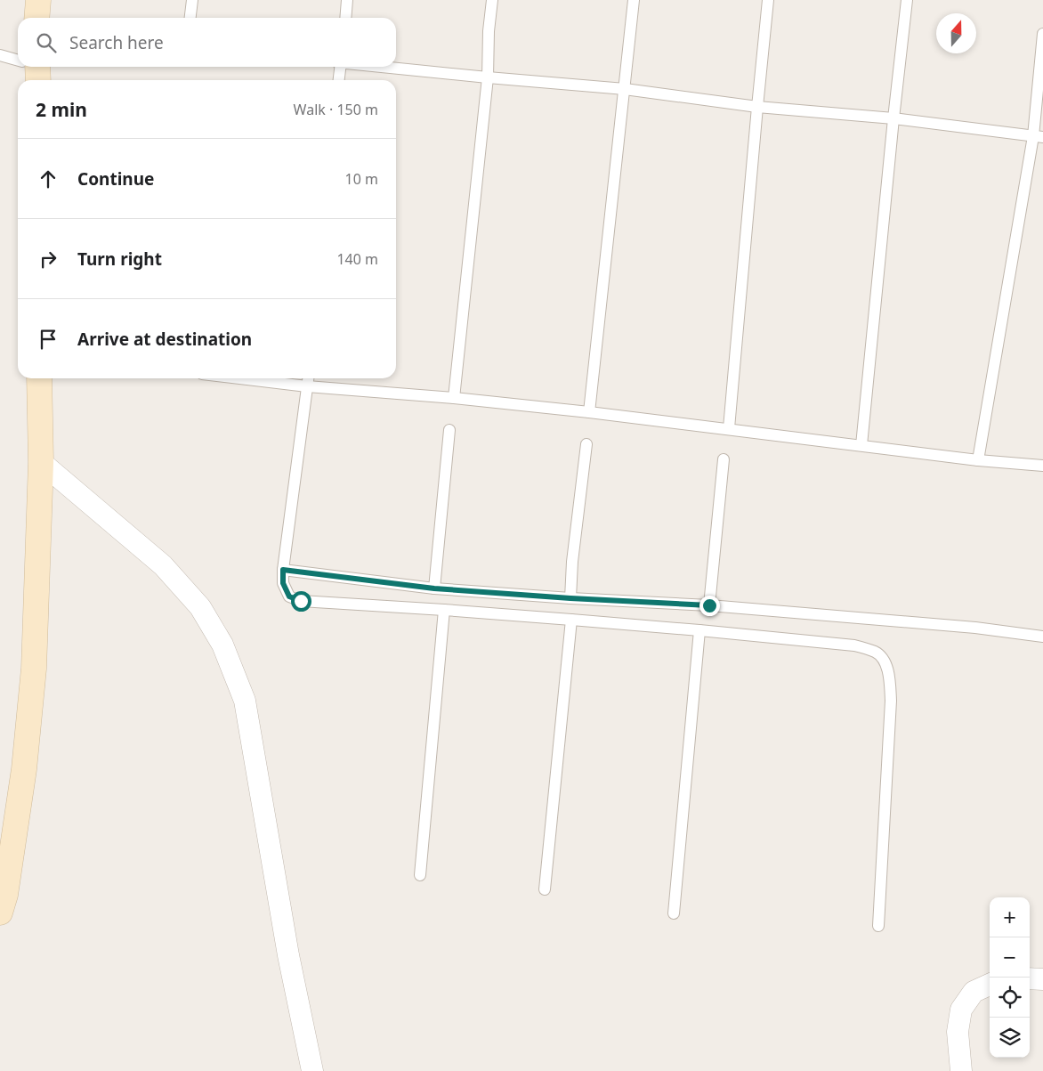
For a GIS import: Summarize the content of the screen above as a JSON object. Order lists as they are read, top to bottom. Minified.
{"north":"top","page":{"search":"Search here","heading":["2 min","Walk · 150 m"],"list":[["Continue","10 m"],["Turn right","140 m"],"Arrive at destination"],"map_buttons":["+","−"]}}
